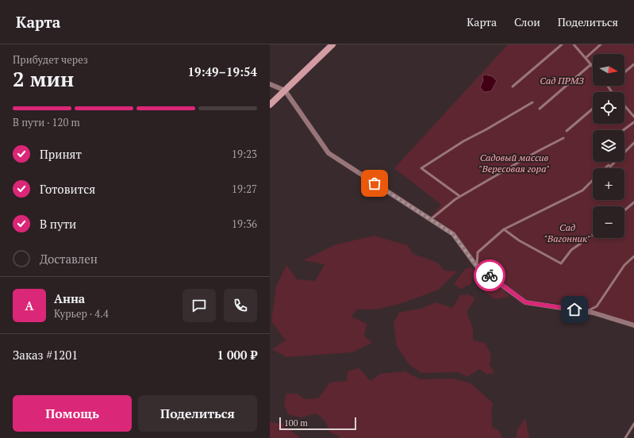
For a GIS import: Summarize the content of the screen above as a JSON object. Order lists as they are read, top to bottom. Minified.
{"parks":["Сад ПРМЗ","Садовый массив \"Вересовая гора\"","Сад \"Вагонник\""],"scale_bar":"100 m","north":"right","page":{"header":"Карта","nav":["Карта","Слои","Поделиться"],"heading":["2 мин","Прибудет через","19:49–19:54"],"panel":["Анна","Курьер · 4.4","Заказ #1201","1 000 ₽"],"map_buttons":["+","−"],"bar":"В пути · 120 m","list":[["Принят","19:23"],["Готовится","19:27"],["В пути","19:36"],"Доставлен"],"round":"А","buttons":["Помощь","Поделиться"],"scale":"100 m"}}
